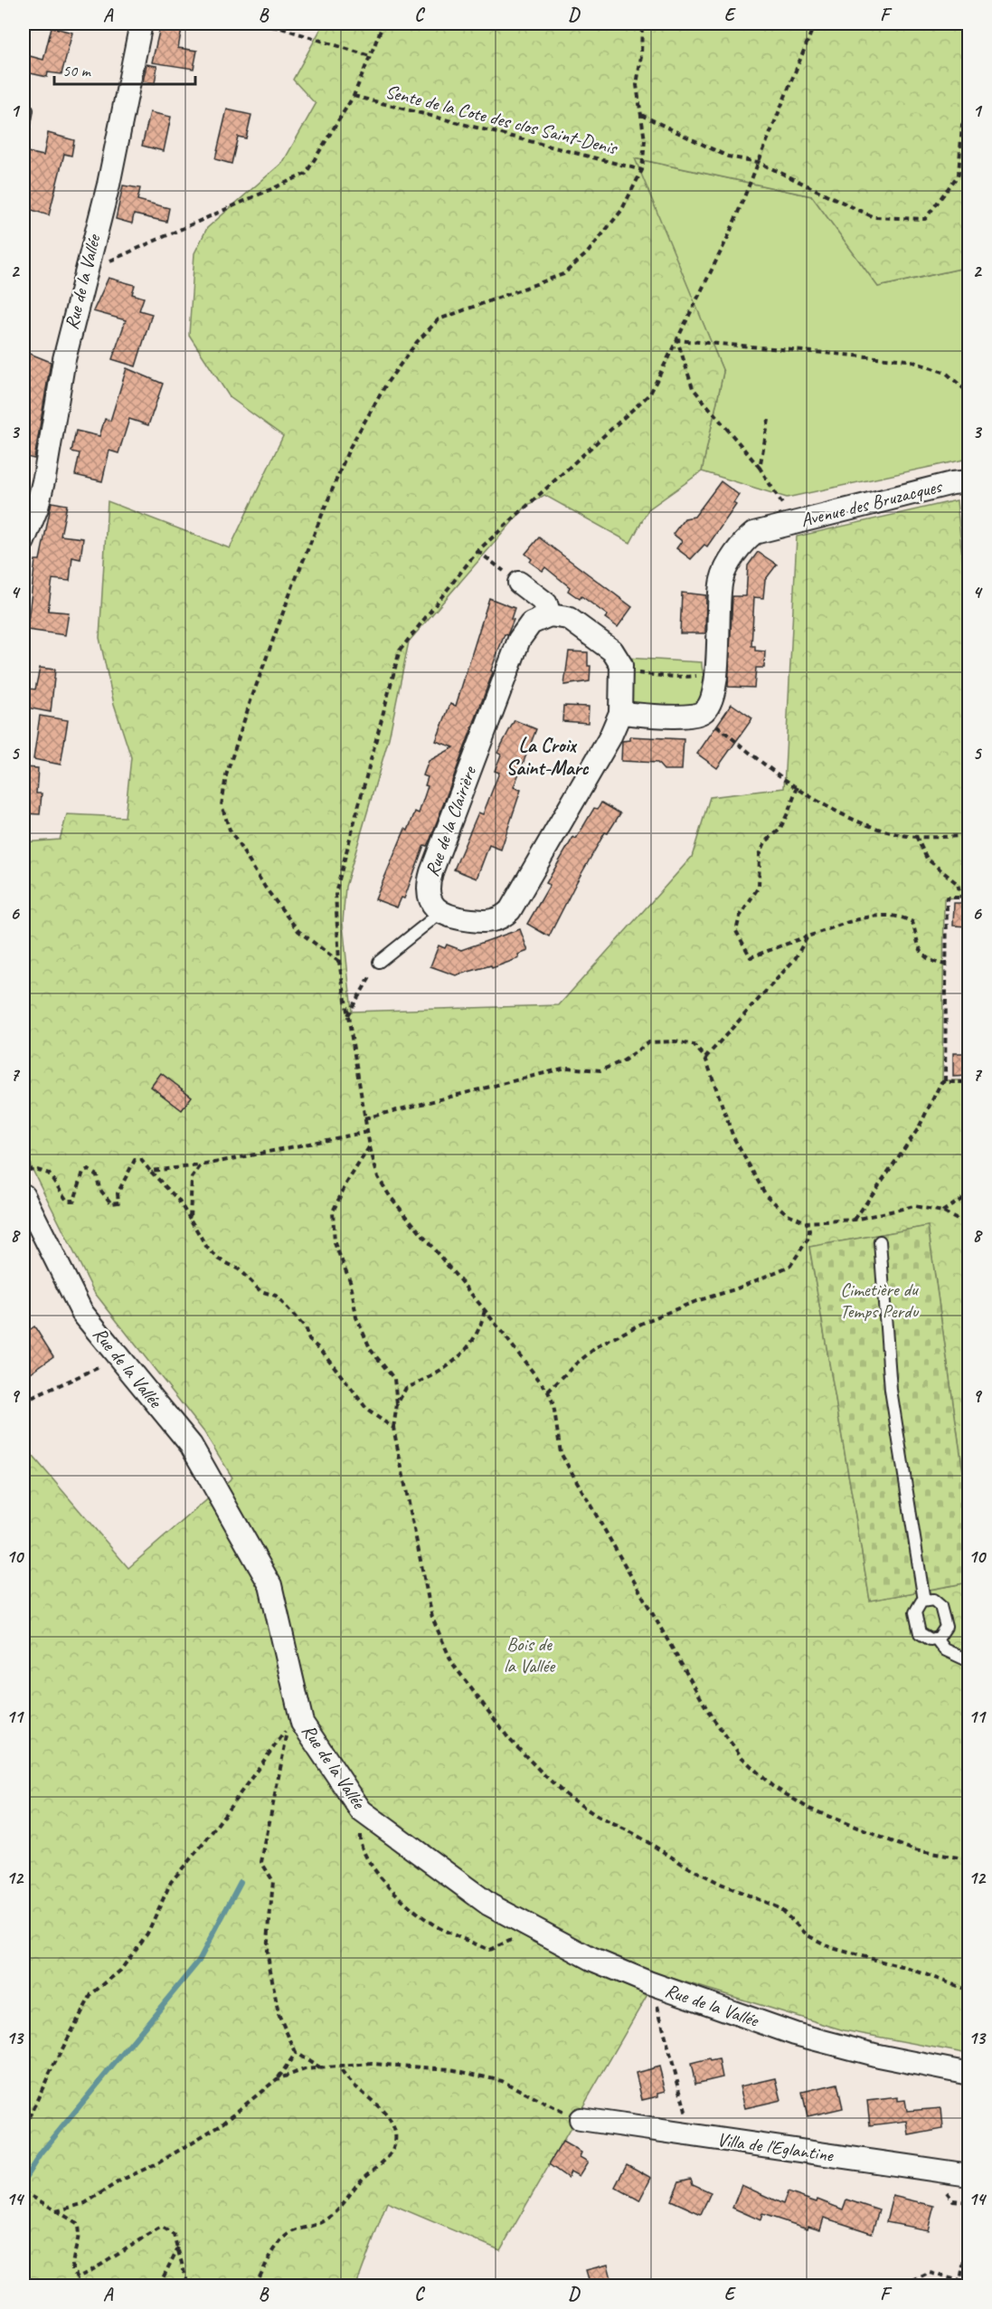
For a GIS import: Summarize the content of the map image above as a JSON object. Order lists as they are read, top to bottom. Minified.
{"streets":{"street":["Rue de la Vallée","Avenue des Bruzacques","Rue de la Clairière","Villa de l'Eglantine"],"path":["Sente de la Cote des clos Saint-Denis"]},"districts":["La Croix Saint-Marc"],"parks":["Cimetière du Temps Perdu","Bois de la Vallée"],"scale_bar":"50 m","grid":{"columns":["A","B","C","D","E","F"],"rows":["1","2","3","4","5","6","7","8","9","10","11","12","13","14"]}}
